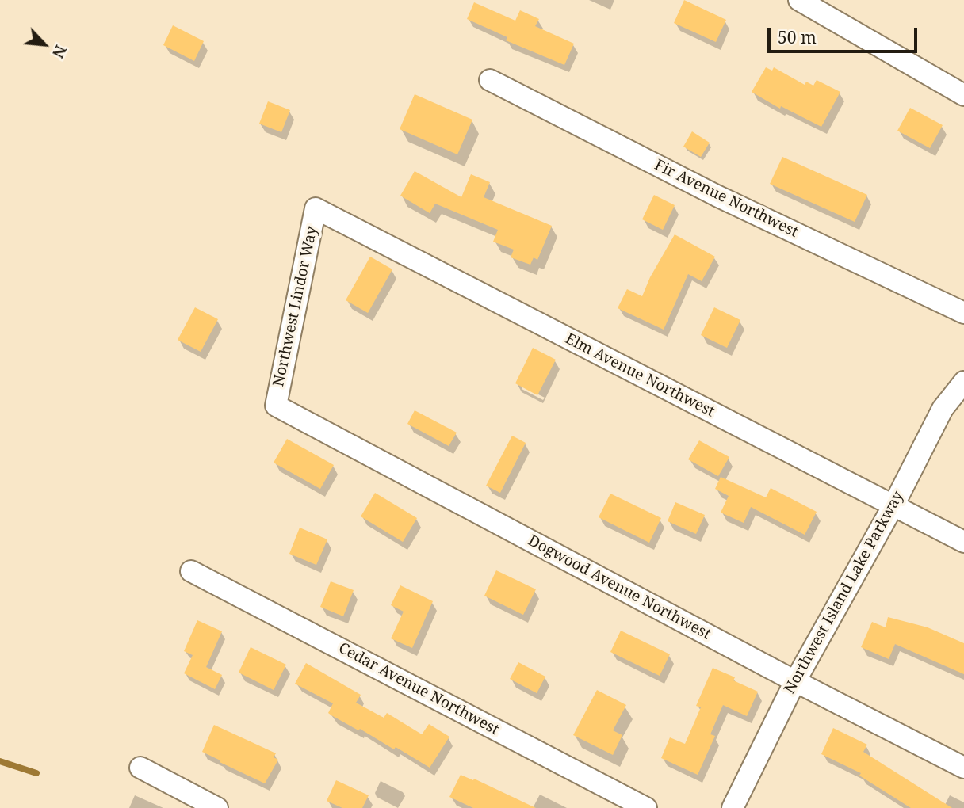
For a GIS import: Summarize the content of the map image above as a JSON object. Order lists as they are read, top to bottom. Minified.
{"streets":{"street":["Fir Avenue Northwest","Northwest Lindor Way","Elm Avenue Northwest","Dogwood Avenue Northwest","Northwest Island Lake Parkway","Cedar Avenue Northwest"]},"crossings":[["Northwest Lindor Way","Elm Avenue Northwest"],["Northwest Lindor Way","Dogwood Avenue Northwest"],["Elm Avenue Northwest","Northwest Island Lake Parkway"],["Dogwood Avenue Northwest","Northwest Island Lake Parkway"]],"scale_bar":"50 m","north":"bottom right"}
